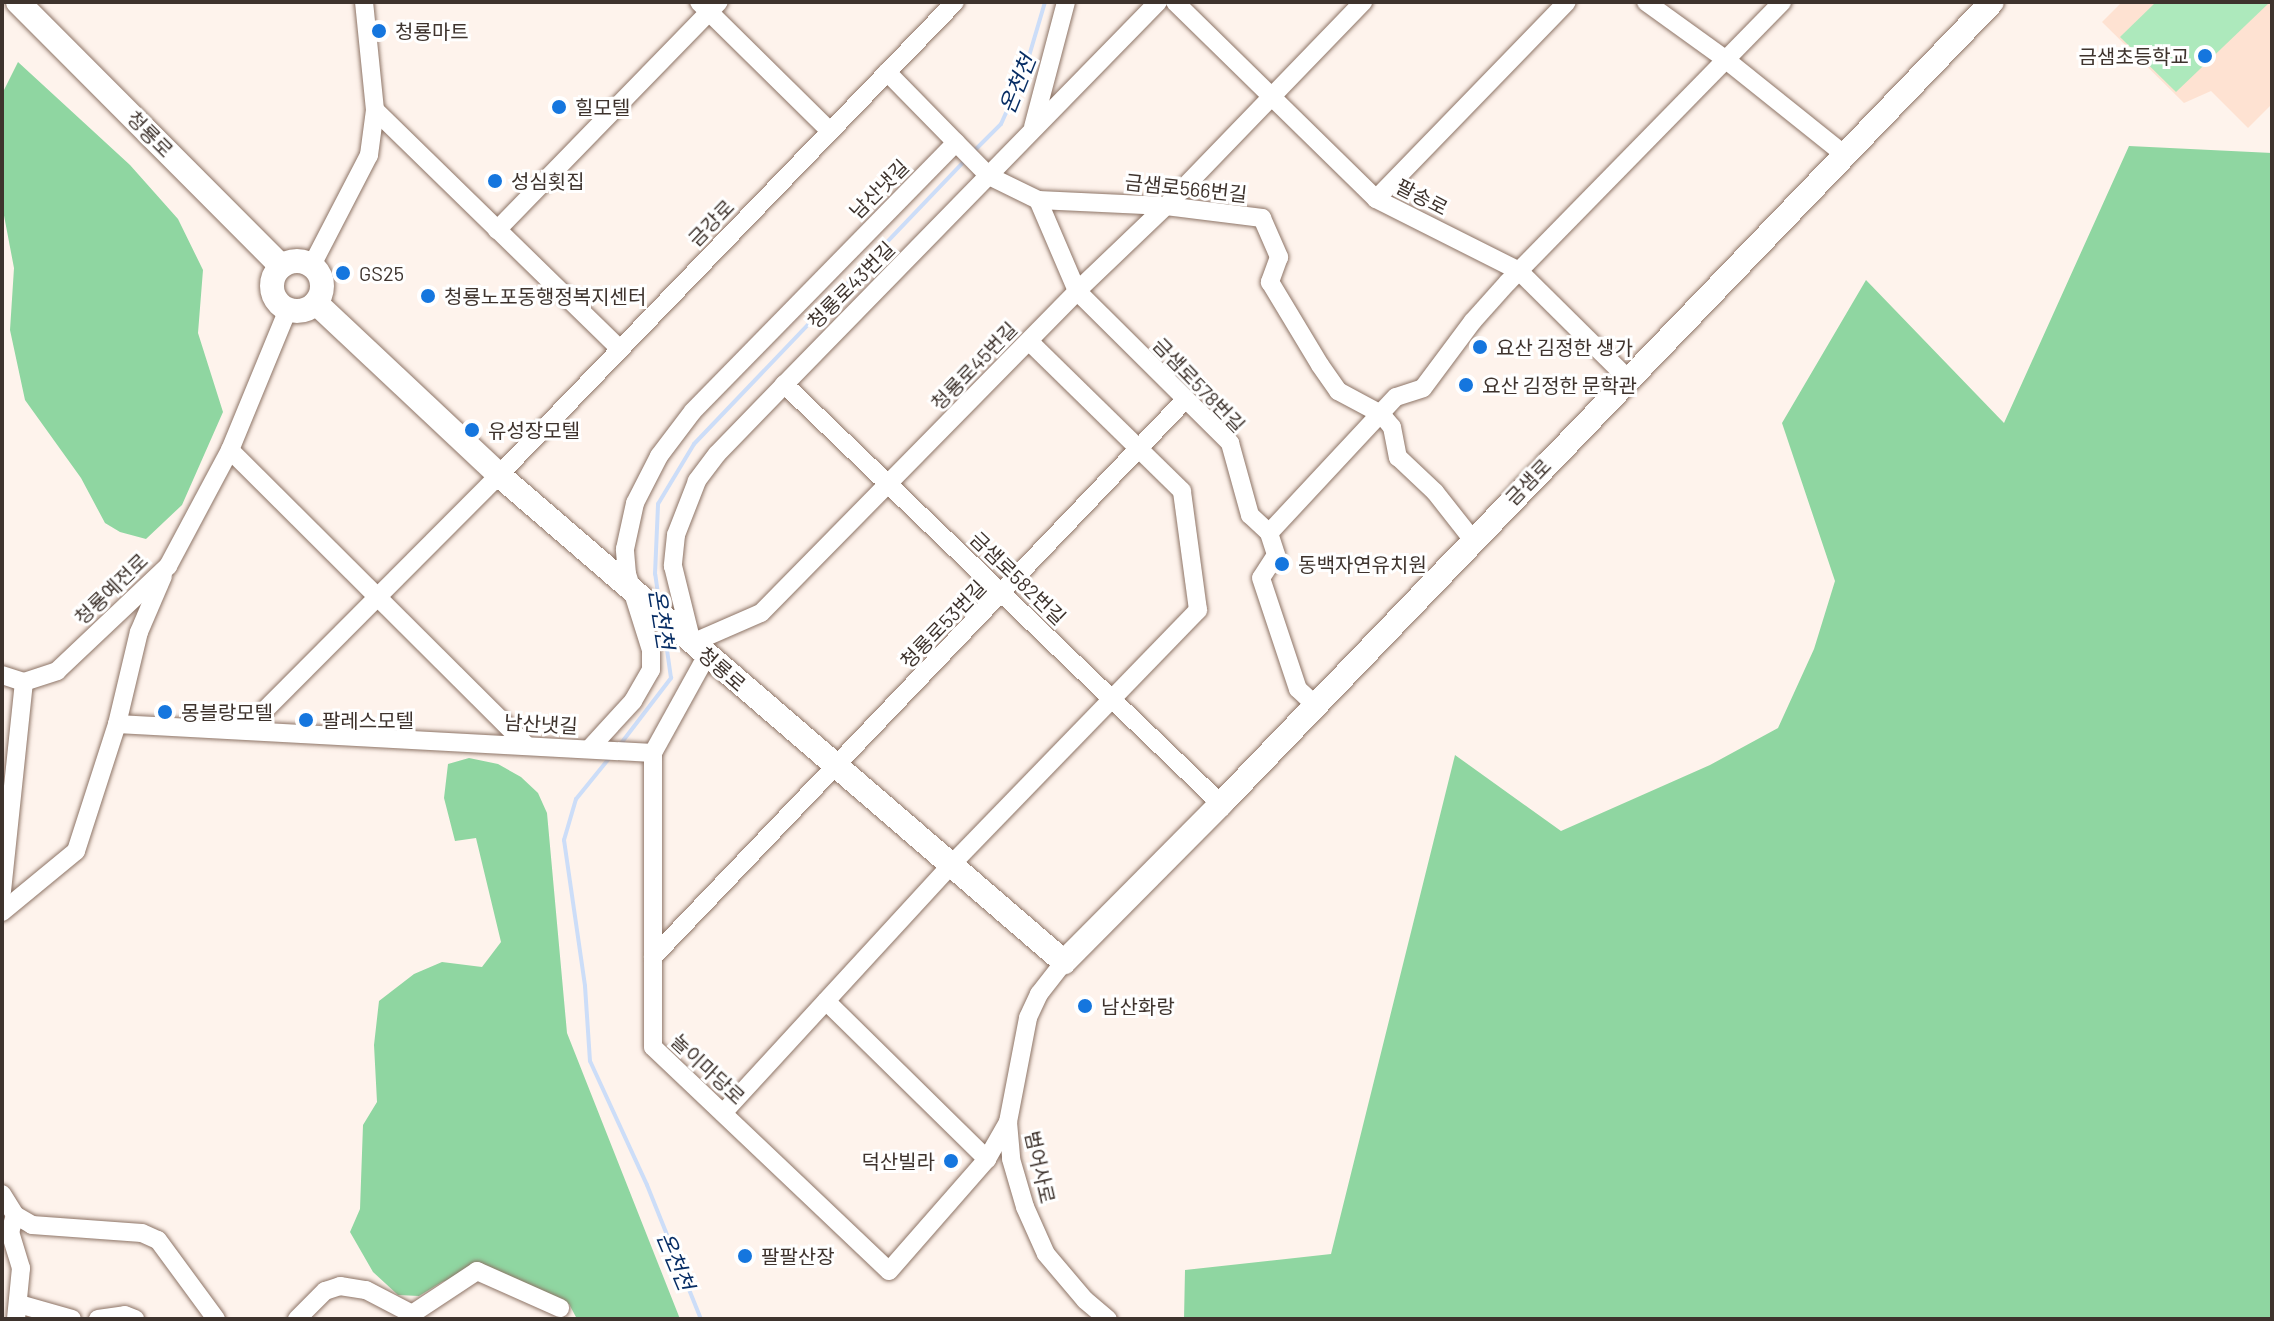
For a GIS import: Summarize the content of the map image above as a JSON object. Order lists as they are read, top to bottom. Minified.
{"streets":{"main road":["청룡로","금샘로"],"street":["금샘로566번길","남산냇길","팔송로","금강로","청룡로43번길","청룡로45번길","금샘로578번길","금샘로582번길","청룡예전로","청룡로53번길","놀이마당로","범어사로"]},"crossings":[["청룡로","남산냇길"],["청룡로","금강로"],["청룡로","청룡로43번길"],["청룡로","청룡로45번길"],["청룡로","금샘로"],["청룡로","청룡예전로"],["청룡로","청룡로53번길"],["청룡로","놀이마당로"],["청룡로","범어사로"],["금샘로566번길","청룡로45번길"],["금샘로566번길","금샘로578번길"],["남산냇길","금강로"],["팔송로","청룡로45번길"],["팔송로","금샘로"],["청룡로43번길","청룡로45번길"],["청룡로43번길","금샘로582번길"],["청룡로43번길","놀이마당로"],["청룡로45번길","금샘로578번길"],["청룡로45번길","금샘로582번길"],["청룡로45번길","놀이마당로"],["금샘로578번길","청룡로53번길"],["금샘로","금샘로582번길"],["금샘로","범어사로"],["금샘로582번길","청룡로53번길"],["청룡로53번길","놀이마당로"],["놀이마당로","범어사로"]],"water":["온천천"],"places":["청룡마트","금샘초등학교","힐모텔","성심횟집","GS25","청룡노포동행정복지센터","요산 김정한 생가","요산 김정한 문학관","유성장모텔","동백자연유치원","몽블랑모텔","팔레스모텔","남산화랑","덕산빌라","팔팔산장"]}
